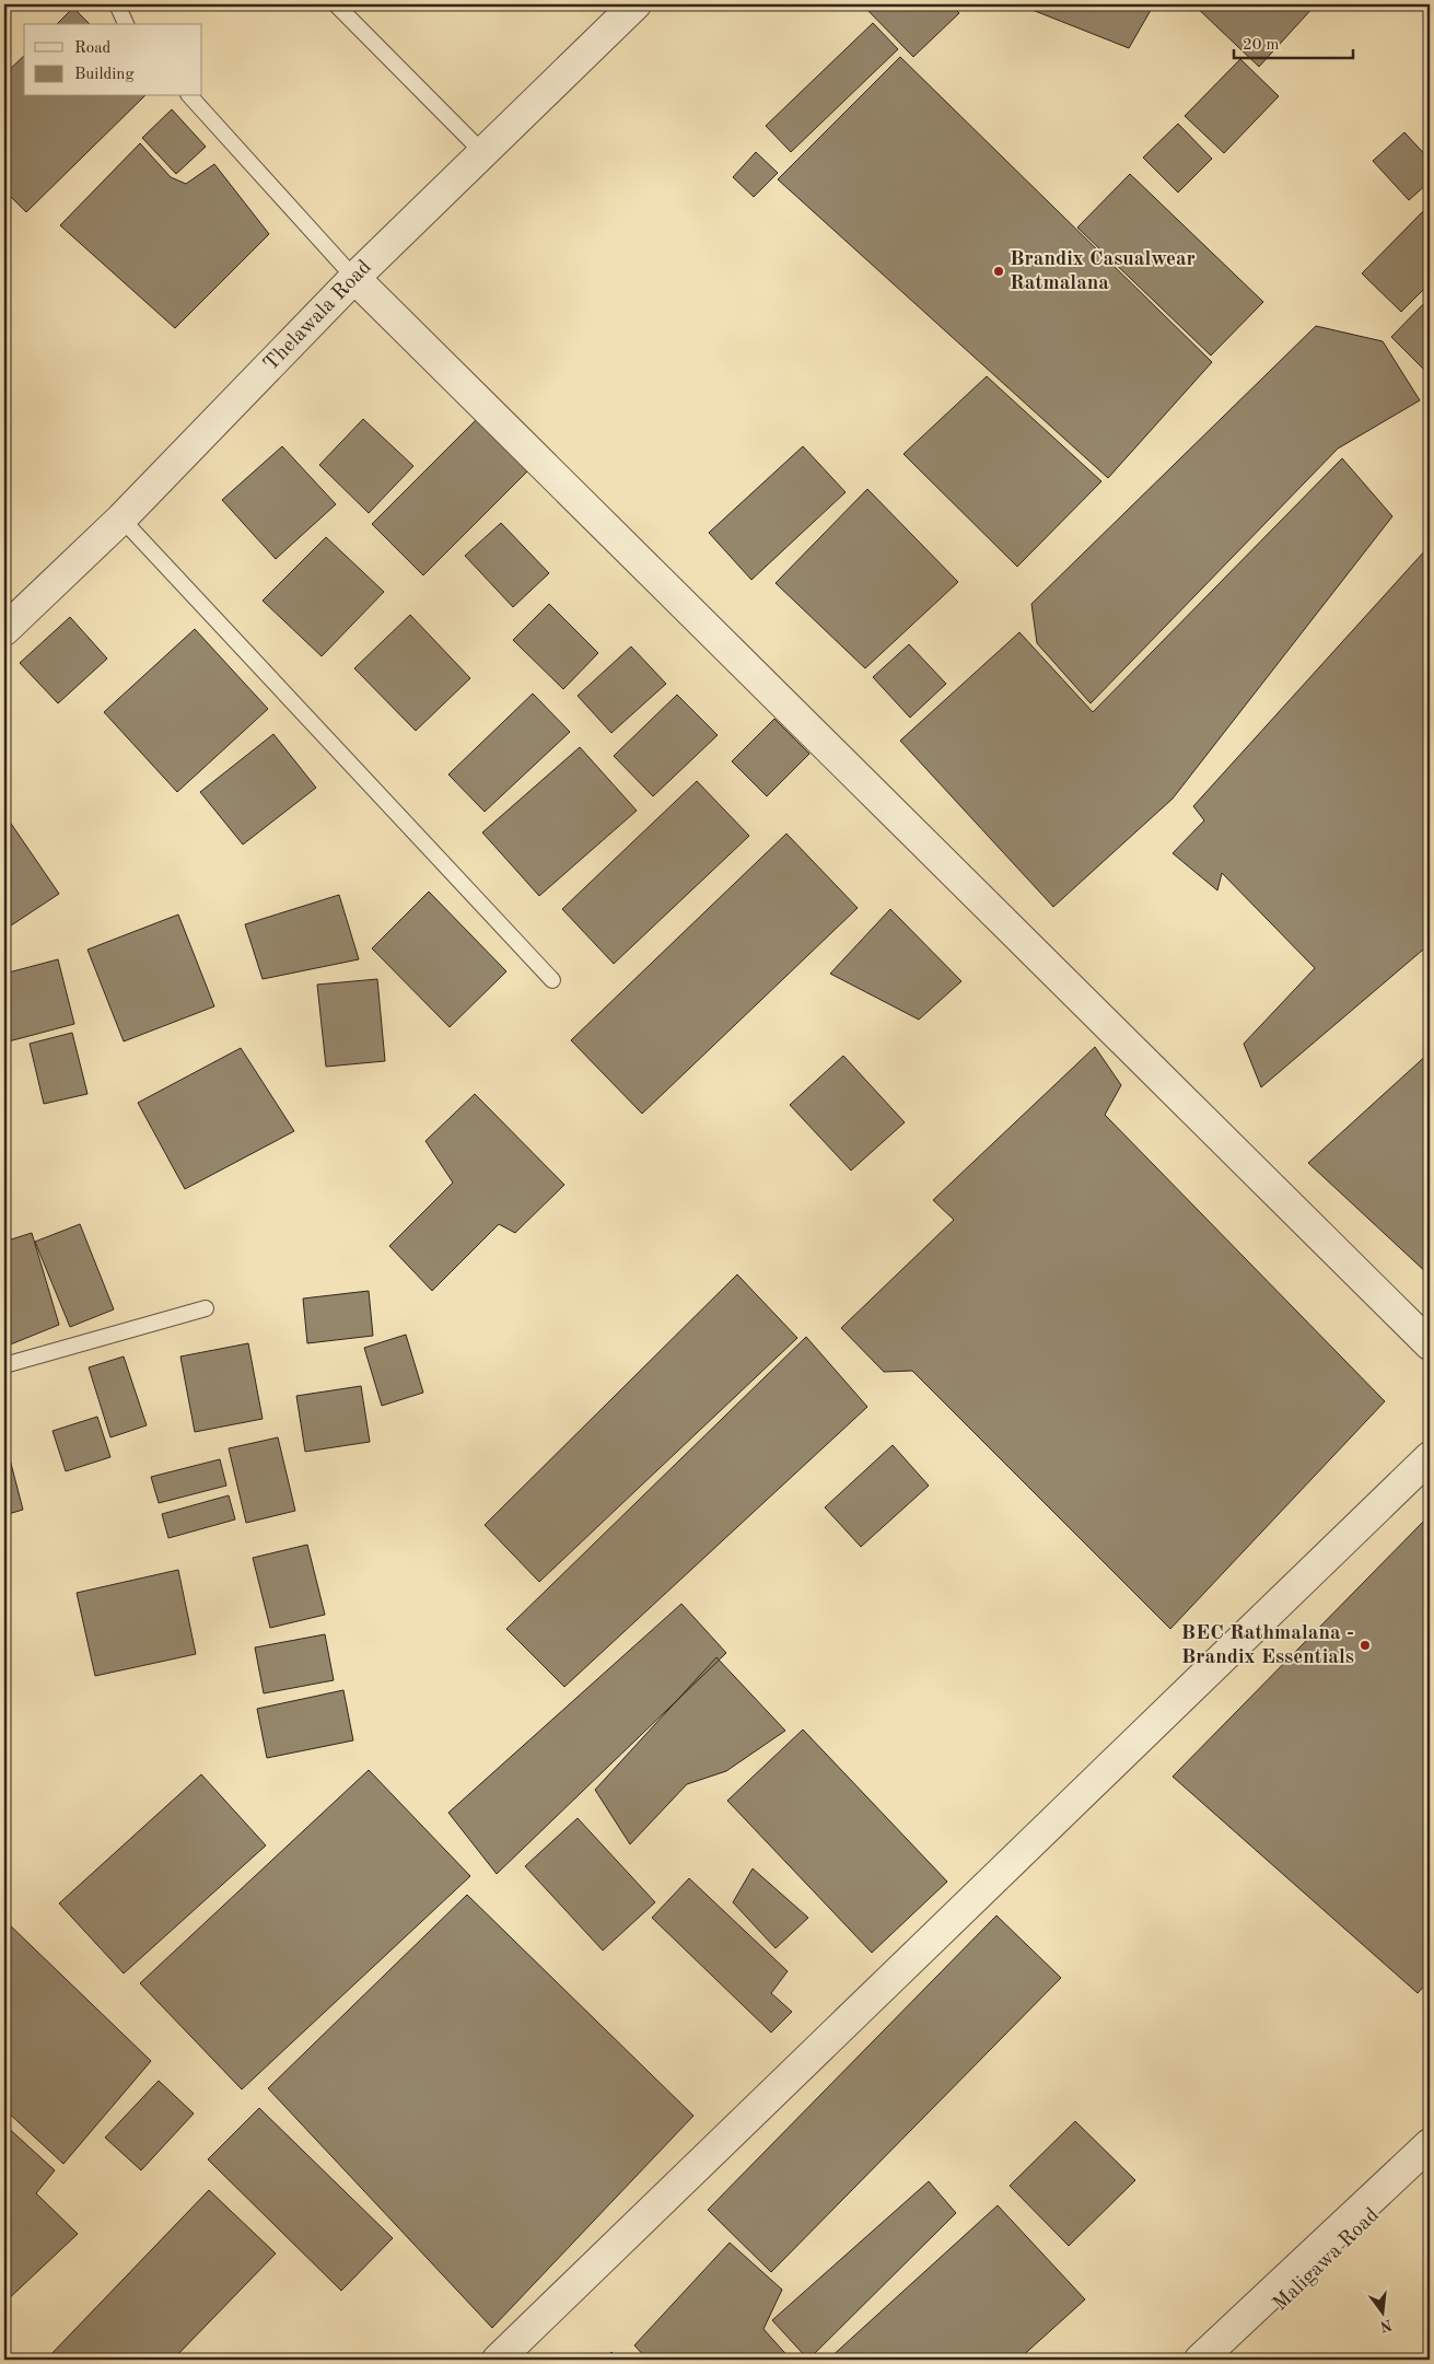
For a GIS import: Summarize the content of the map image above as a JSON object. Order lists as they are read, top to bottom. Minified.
{"streets":{"street":["Thelawala Road","Maligawa Road"]},"places":["Brandix Casualwear Ratmalana","BEC Rathmalana - Brandix Essentials"],"legend":["Road","Building"],"scale_bar":"20 m","north":"bottom"}
